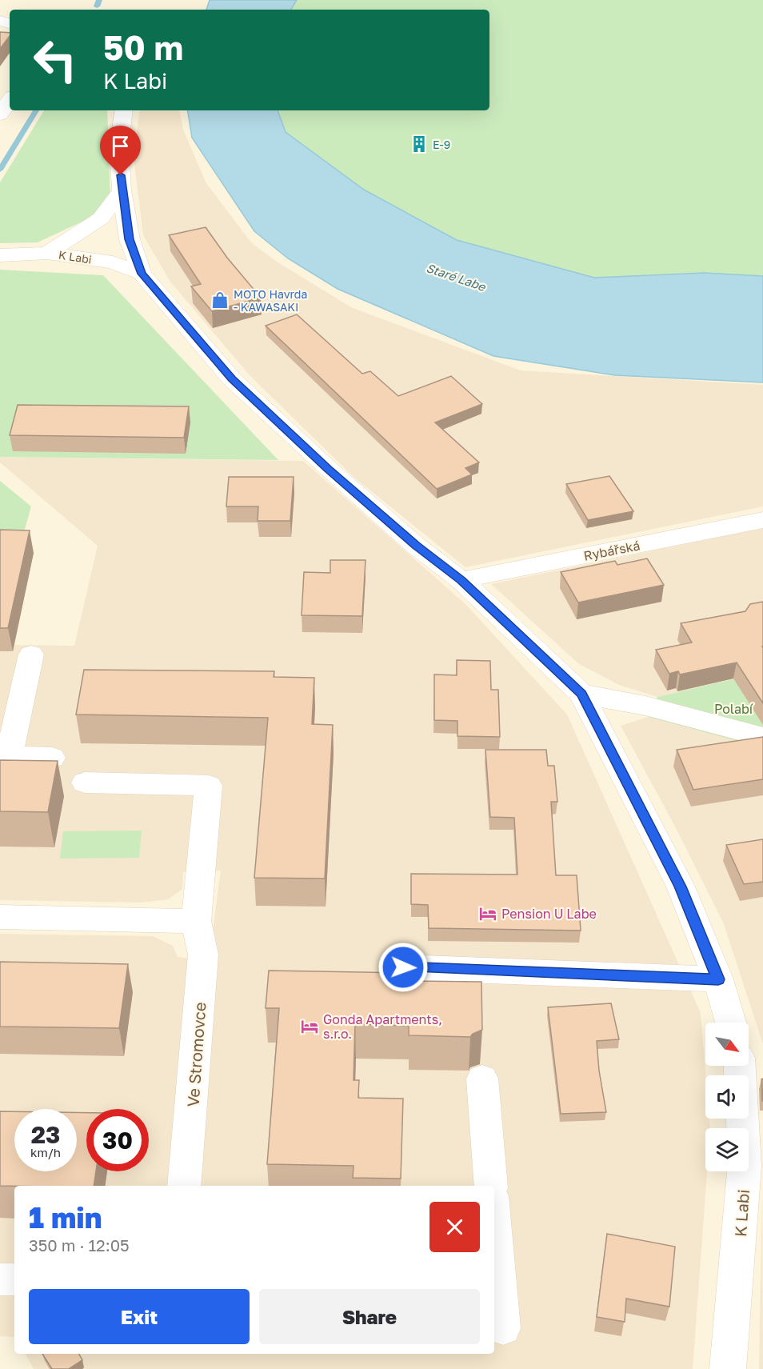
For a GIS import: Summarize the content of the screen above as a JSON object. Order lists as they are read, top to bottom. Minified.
{"streets":{"street":["K Labi","Rybářská","Ve Stromovce"]},"crossings":[["K Labi","Rybářská"]],"water":["Staré Labe"],"parks":["Polabí"],"places":{"building":["E-9"],"shop":["MOTO Havrda - KAWASAKI"],"hotel":["Pension U Labe","Gonda Apartments, s.r.o."]},"north":"bottom right","page":{"turn":["50 m","K Labi"],"speed":"23 km/h","limit":"30","heading":["1 min","350 m · 12:05"],"buttons":["Exit","Share"]}}
